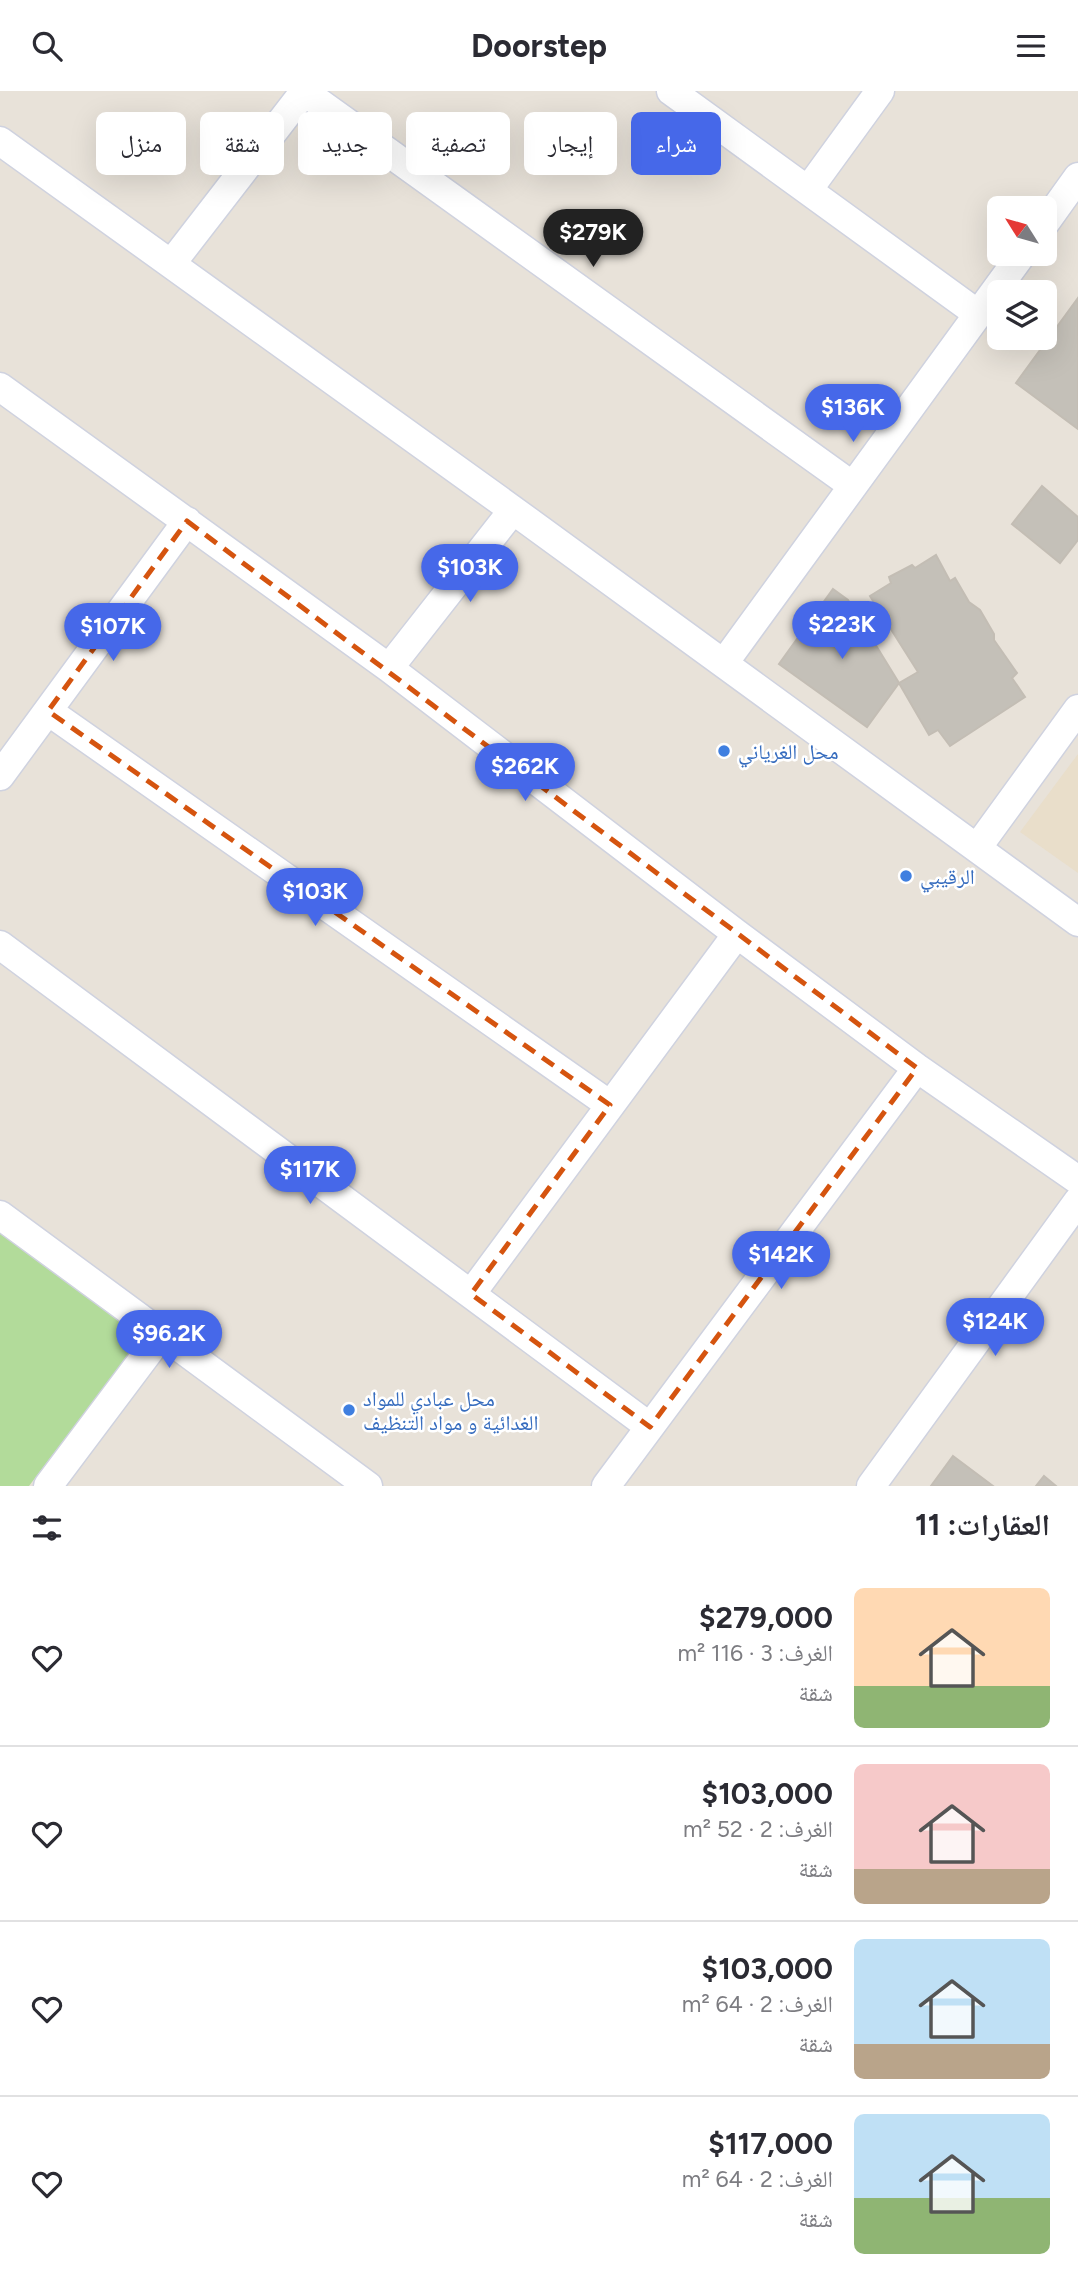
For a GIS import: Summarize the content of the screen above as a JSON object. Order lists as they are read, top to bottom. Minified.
{"places":["محل الغرياني","الرقيبي","محل عبادي للمواد الغدائية و مواد التنظيف"],"north":"top left","page":{"header":"Doorstep","chip":["شراء","إيجار","تصفية","جديد","شقة","منزل"],"price":["$279K","$136K","$103K","$223K","$107K","$262K","$103K","$117K","$142K","$124K","$96.2K"],"heading":"العقارات: 11","list":[{"name":"$279,000","note":"الغرف: 3 · 116 m² · شقة"},{"name":"$103,000","note":"الغرف: 2 · 52 m² · شقة"},{"name":"$103,000","note":"الغرف: 2 · 64 m² · شقة"},{"name":"$117,000","note":"الغرف: 2 · 64 m² · شقة"}]}}
